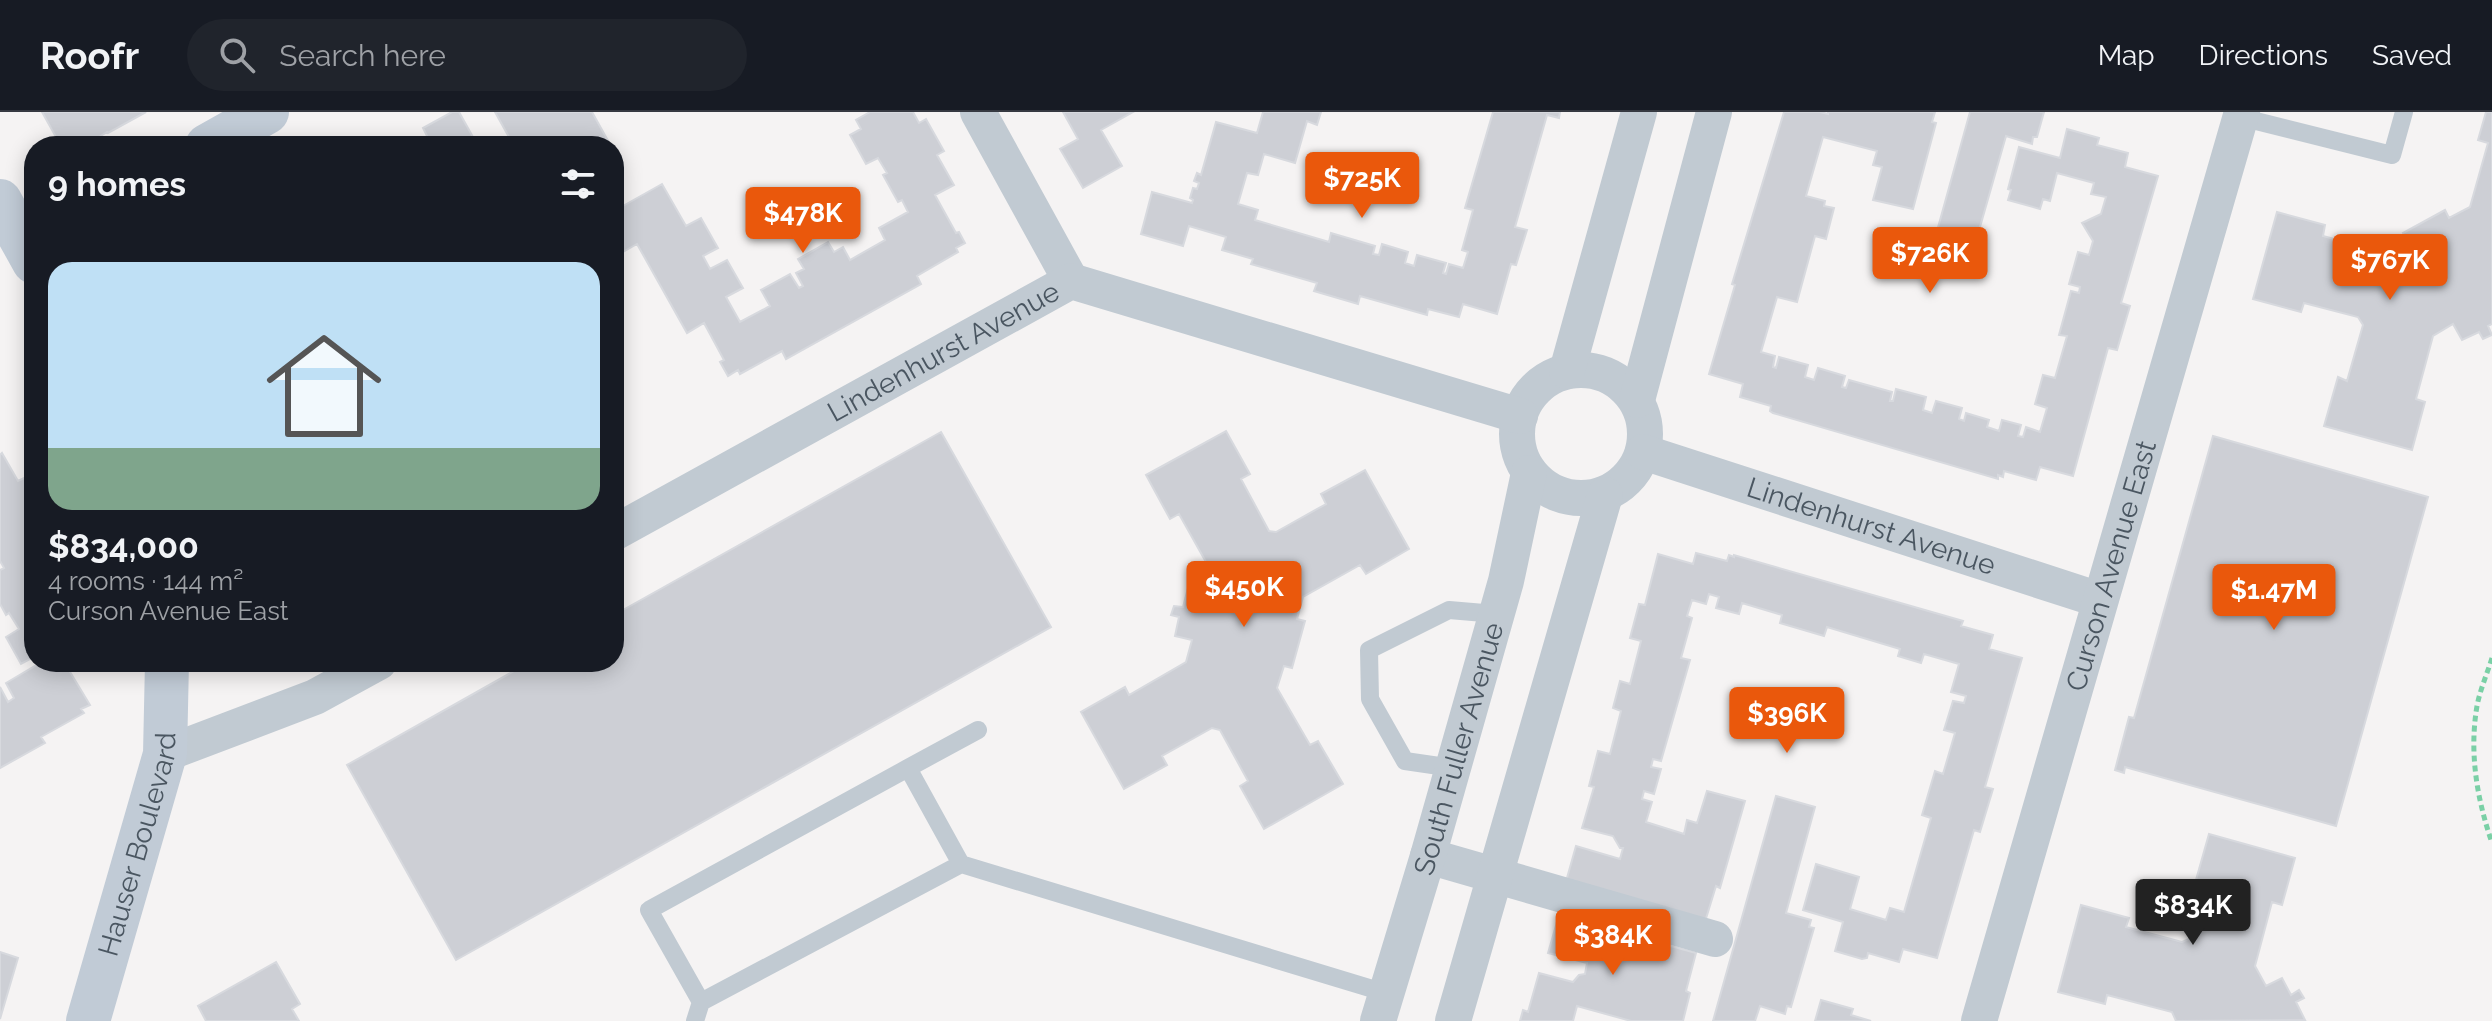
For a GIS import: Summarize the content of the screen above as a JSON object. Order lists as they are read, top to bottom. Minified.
{"streets":{"street":["Lindenhurst Avenue","Curson Avenue East","South Fuller Avenue","Hauser Boulevard"]},"crossings":[["Lindenhurst Avenue","Curson Avenue East"],["Lindenhurst Avenue","South Fuller Avenue"]],"page":{"header":"Roofr","search":"Search here","nav":["Map","Directions","Saved"],"heading":"9 homes","price":["$725K","$478K","$726K","$767K","$450K","$1.47M","$396K","$834K","$384K"],"list":[{"name":"$834,000","note":"4 rooms · 144 m² · Curson Avenue East"}]}}
